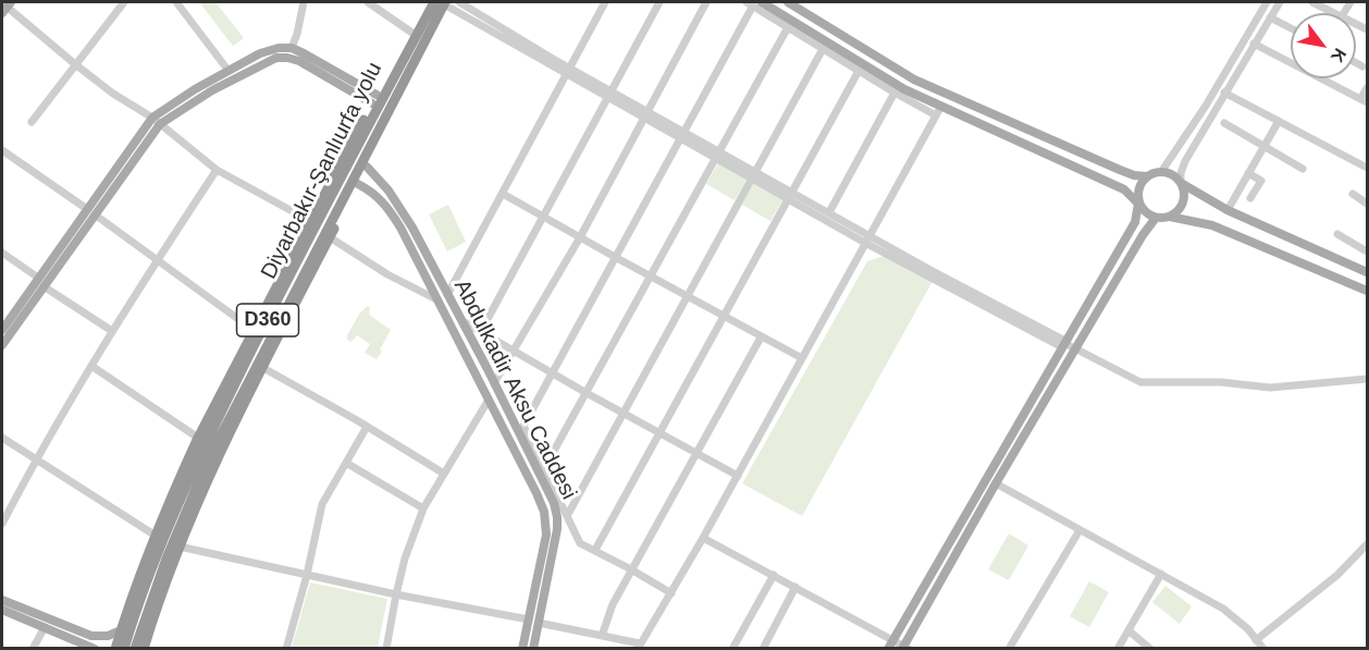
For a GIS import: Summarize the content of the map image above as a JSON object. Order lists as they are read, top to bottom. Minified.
{"streets":{"highway":["Diyarbakır-Şanlıurfa yolu","D360"],"main road":["Abdulkadir Aksu Caddesi"]},"north":"bottom right"}
